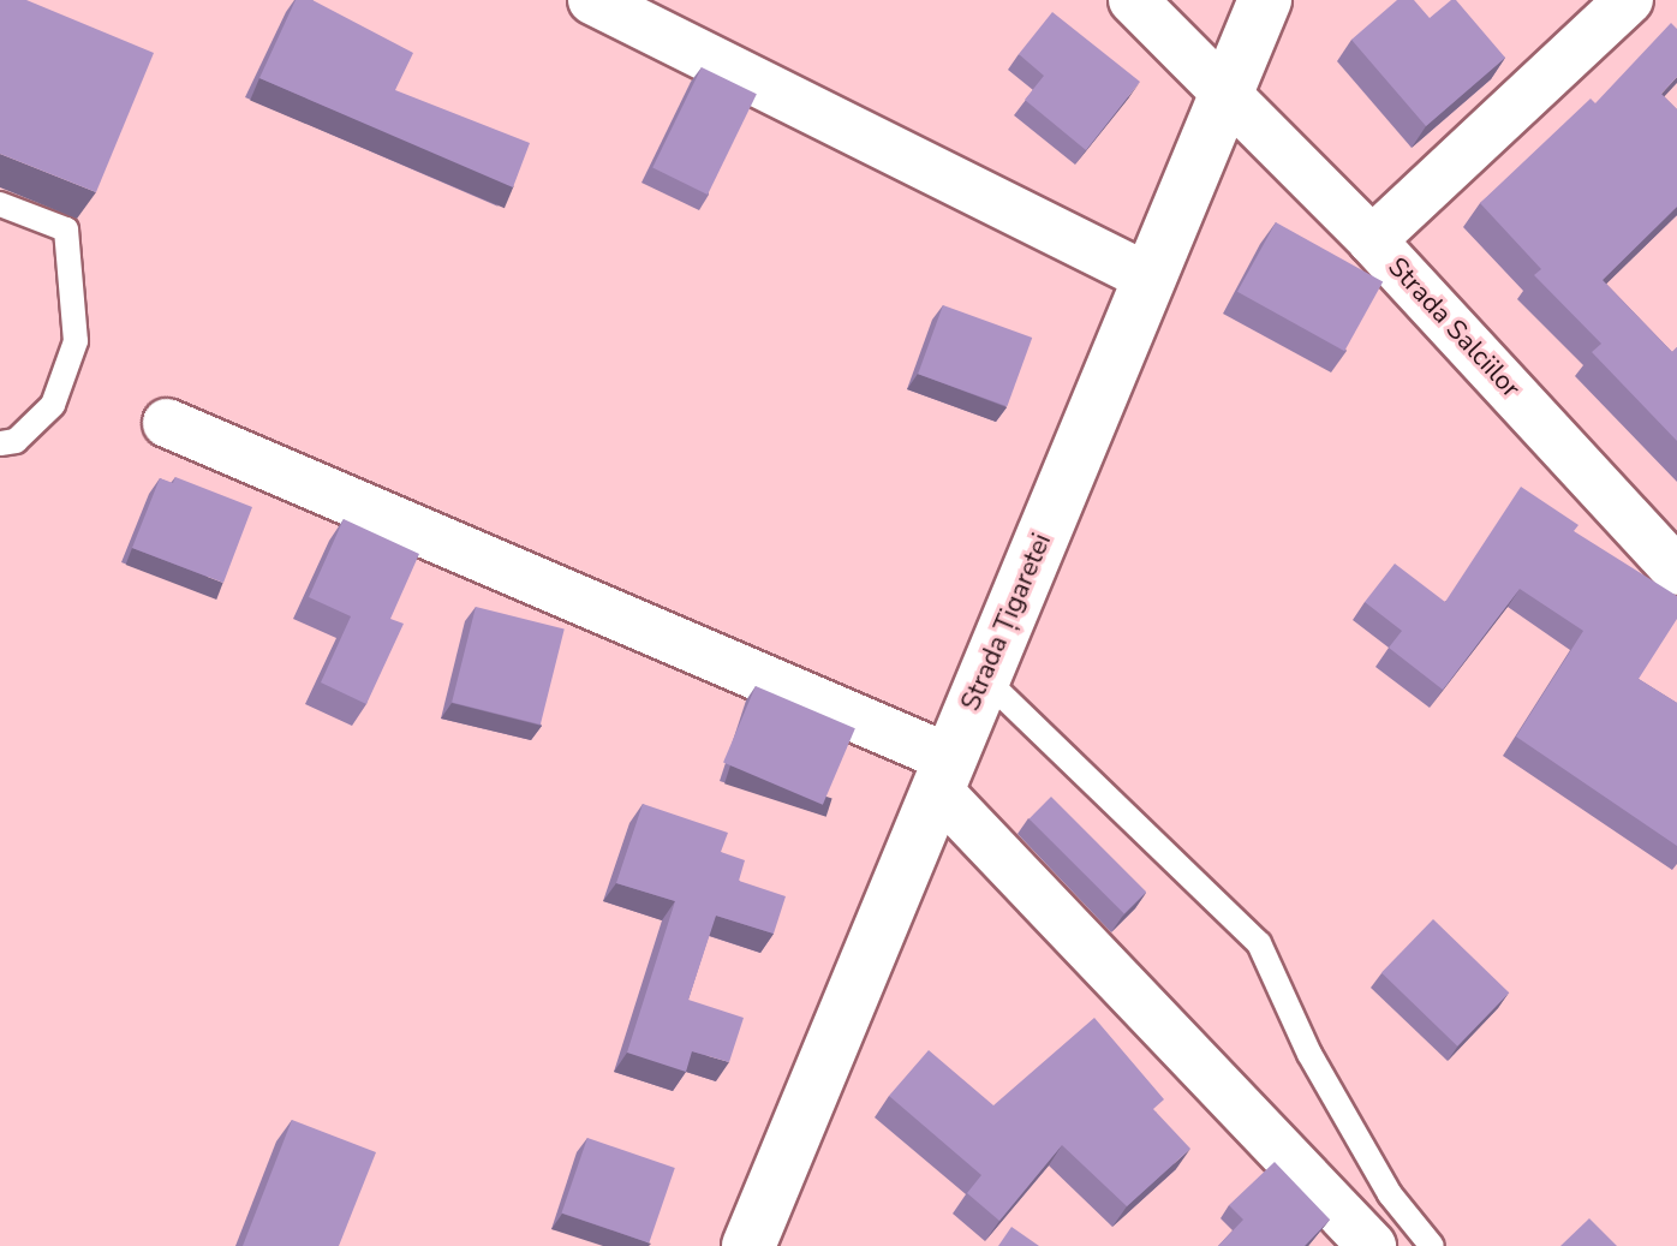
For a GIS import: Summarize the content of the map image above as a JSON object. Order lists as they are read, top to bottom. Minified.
{"streets":{"main road":["Strada Țigaretei"],"street":["Strada Salciilor"]},"crossings":[["Strada Salciilor","Strada Țigaretei"]]}
